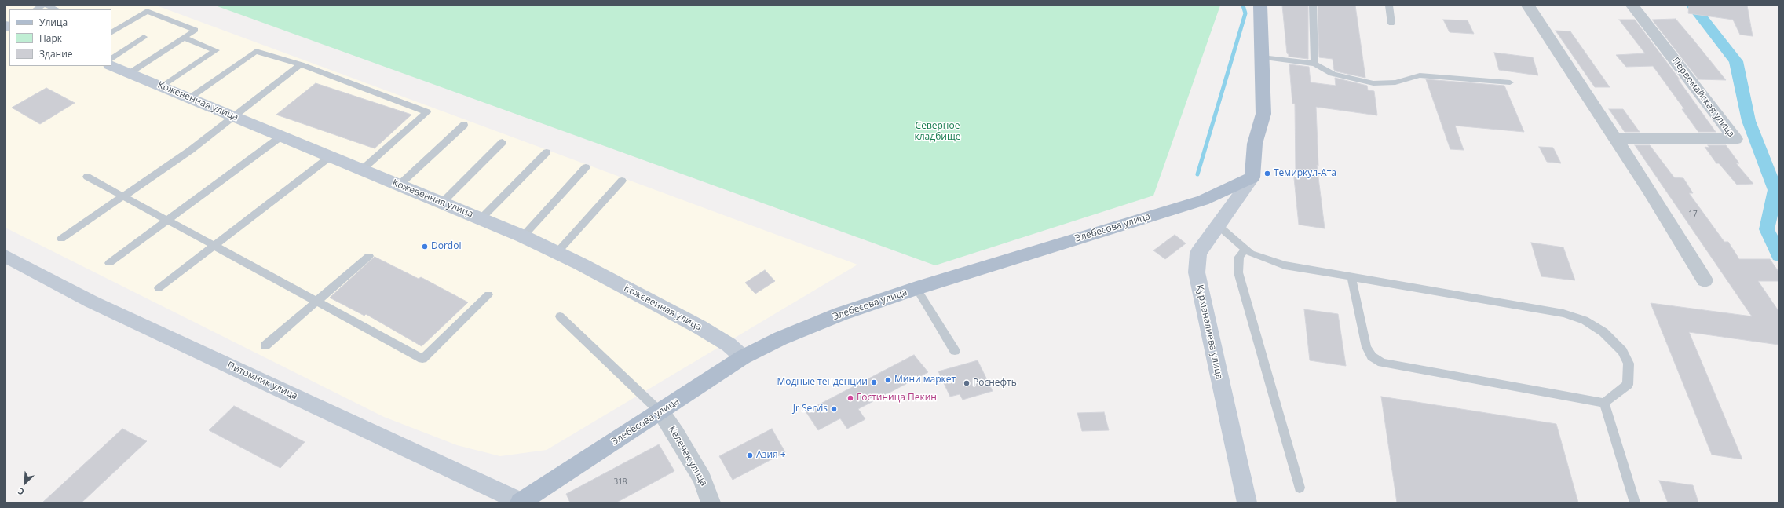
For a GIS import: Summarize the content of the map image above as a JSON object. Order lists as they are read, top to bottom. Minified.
{"streets":{"main road":["Элебесова улица"],"street":["Первомайская улица","Кожевенная улица","Курманалиева улица","Питомник улица","Келечек улица"]},"crossings":[["Кожевенная улица","Элебесова улица"],["Элебесова улица","Курманалиева улица"],["Элебесова улица","Питомник улица"],["Элебесова улица","Келечек улица"]],"parks":["Северное кладбище"],"places":["Темиркул-Ата","Dordoi","Мини маркет","Модные тенденции","Роснефть","Гостиница Пекин","Jr Servis","Азия +"],"house_numbers":["17","318"],"legend":["Улица","Парк","Здание"],"north":"bottom left"}
